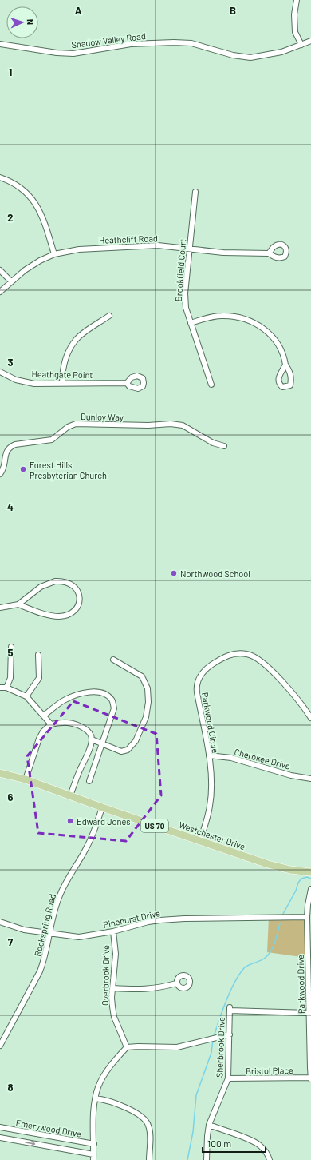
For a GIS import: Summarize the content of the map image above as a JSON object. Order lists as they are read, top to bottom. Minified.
{"streets":{"main road":["US 70","Westchester Drive"],"street":["Shadow Valley Road","Heathcliff Road","Brookfield Court","Heathgate Point","Dunloy Way","Parkwood Circle","Cherokee Drive","Pinehurst Drive","Rockspring Road","Overbrook Drive","Parkwood Drive","Sherbrook Drive","Bristol Place","Emerywood Drive"]},"crossings":[["Heathcliff Road","Brookfield Court"],["Parkwood Circle","Cherokee Drive"],["Parkwood Circle","Westchester Drive"],["Westchester Drive","Rockspring Road"],["Pinehurst Drive","Rockspring Road"],["Pinehurst Drive","Overbrook Drive"],["Pinehurst Drive","Parkwood Drive"],["Parkwood Drive","Sherbrook Drive"],["Parkwood Drive","Bristol Place"],["Sherbrook Drive","Bristol Place"]],"places":["Forest Hills Presbyterian Church","Northwood School","Edward Jones"],"scale_bar":"100 m","north":"right","grid":{"columns":["A","B"],"rows":["1","2","3","4","5","6","7","8"]}}
